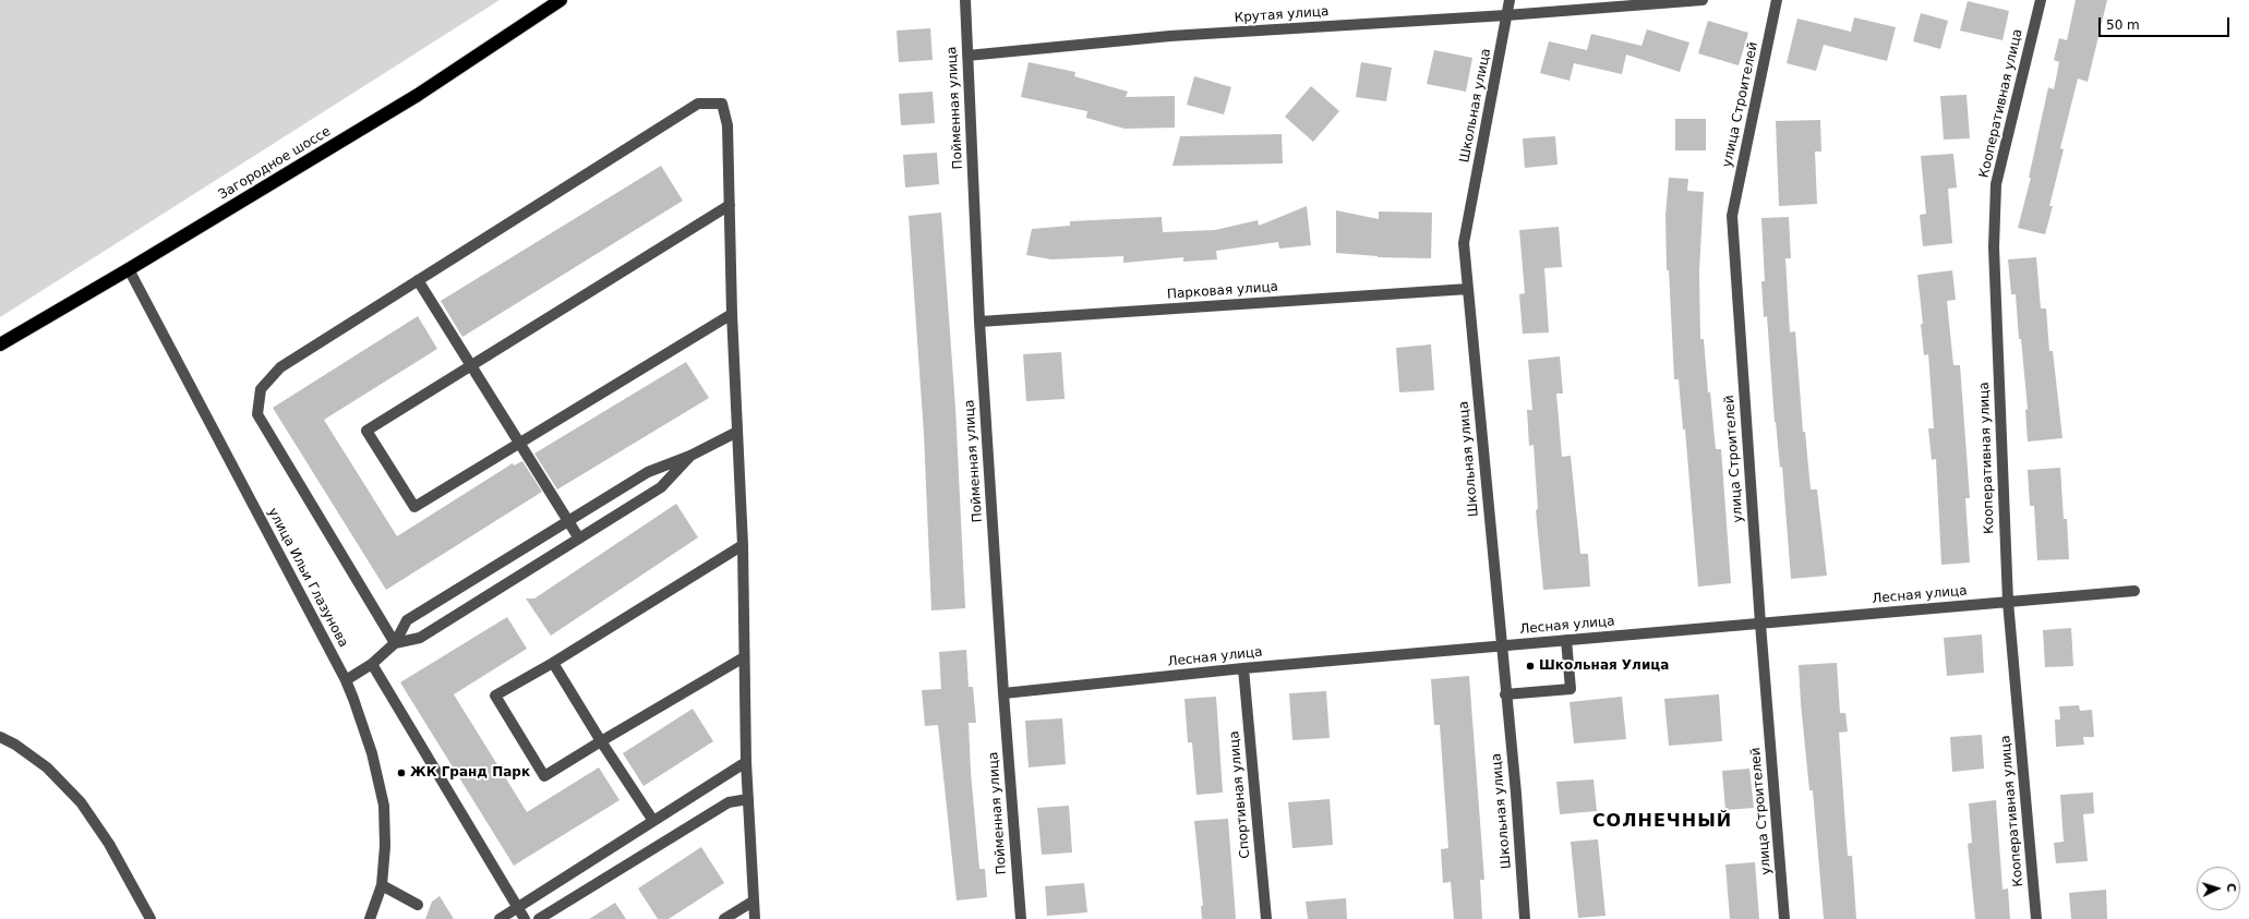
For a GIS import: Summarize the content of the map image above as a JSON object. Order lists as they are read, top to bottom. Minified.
{"streets":{"highway":["Загородное шоссе"],"street":["Крутая улица","Кооперативная улица","улица Строителей","Школьная улица","Пойменная улица","Парковая улица","улица Ильи Глазунова","Лесная улица","Спортивная улица"]},"crossings":[["Крутая улица","Школьная улица"],["Крутая улица","Пойменная улица"],["Кооперативная улица","Лесная улица"],["улица Строителей","Лесная улица"],["Школьная улица","Парковая улица"],["Школьная улица","Лесная улица"],["Пойменная улица","Парковая улица"],["Пойменная улица","Лесная улица"],["Загородное шоссе","улица Ильи Глазунова"],["Лесная улица","Спортивная улица"]],"districts":["СОЛНЕЧНЫЙ"],"places":["Школьная Улица","ЖК Гранд Парк"],"scale_bar":"50 m","north":"right"}
